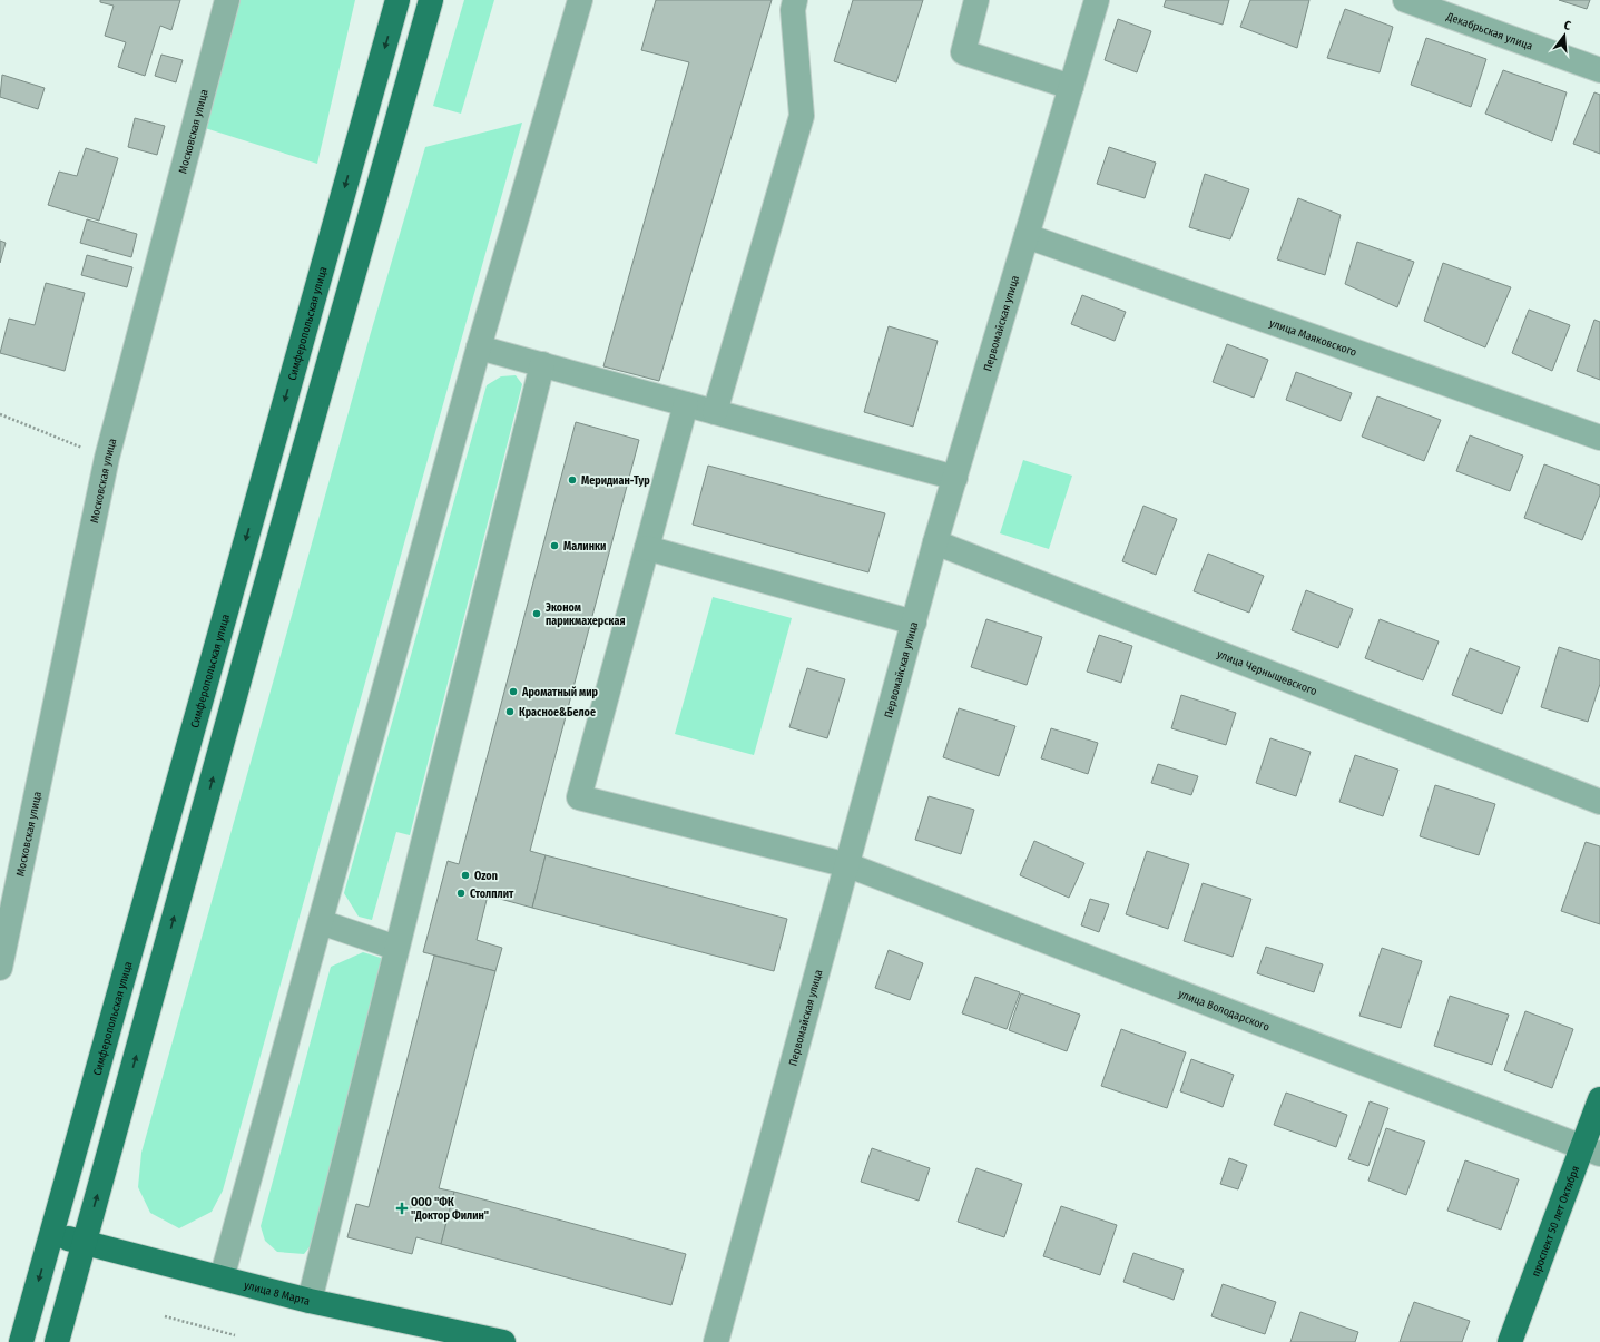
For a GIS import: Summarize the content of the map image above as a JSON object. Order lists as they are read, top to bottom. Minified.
{"streets":{"main road":["Симферопольская улица","проспект 50 лет Октября","улица 8 Марта"],"street":["Декабрьская улица","Московская улица","Первомайская улица","улица Маяковского","улица Чернышевского","улица Володарского"]},"crossings":[["Симферопольская улица","улица 8 Марта"],["Первомайская улица","улица Маяковского"],["Первомайская улица","улица Чернышевского"],["Первомайская улица","улица Володарского"],["улица Володарского","проспект 50 лет Октября"]],"places":{"other":["Меридиан-Тур","Малинки","Эконом парикмахерская","Ароматный мир","Красное&Белое","Ozon","Столплит"],"health":["ООО \"ФК \"Доктор Филин\""]},"north":"top"}
